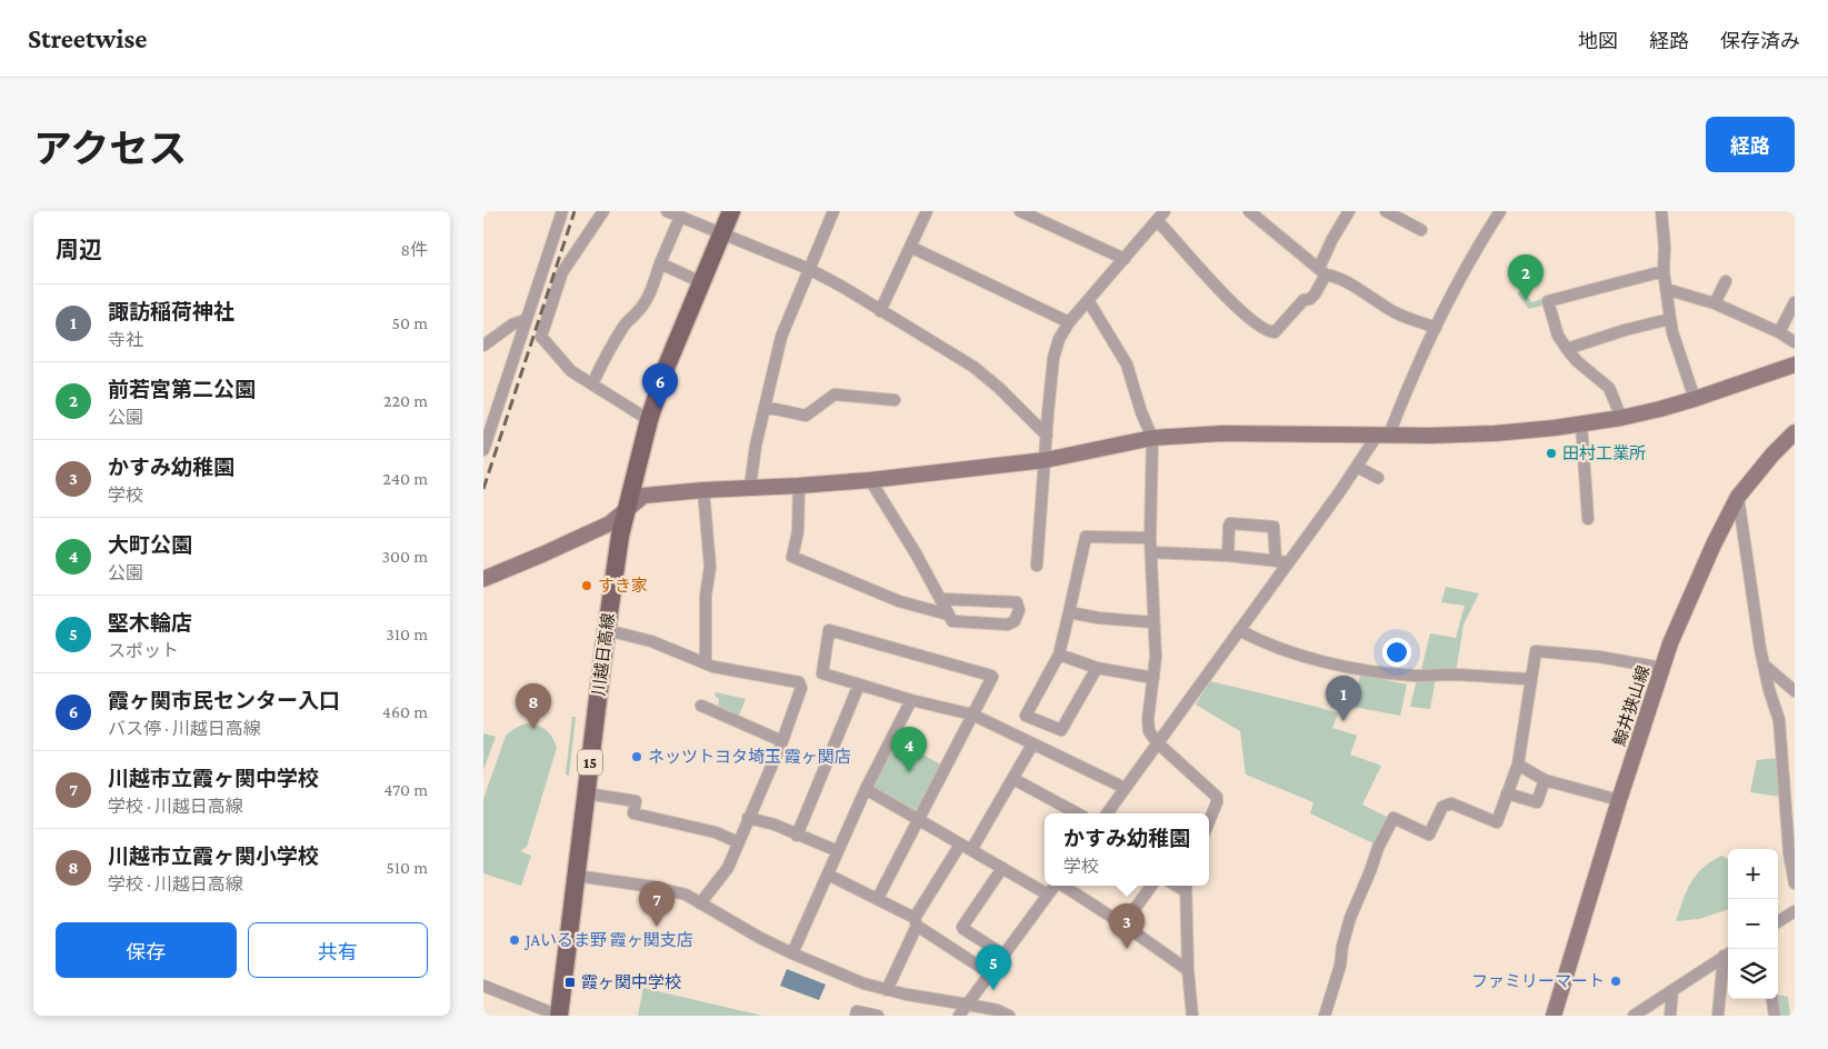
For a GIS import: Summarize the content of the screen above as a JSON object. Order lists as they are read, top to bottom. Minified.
{"streets":{"main road":["川越日高線","15"],"street":["鯨井狭山線"]},"places":{"other":["田村工業所","すき家","ネッツトヨタ埼玉 霞ヶ関店","JAいるま野 霞ヶ関支店","ファミリーマート"],"transit":["霞ヶ関中学校"]},"page":{"header":"Streetwise","nav":["地図","経路","保存済み"],"title":"アクセス","buttons":["経路",["保存","共有"]],"heading":["周辺","8件"],"pins":["2","6","1","8","4","7","3","5"],"list":[{"mark":"1","name":"諏訪稲荷神社","note":"寺社","value":"50 m"},{"mark":"2","name":"前若宮第二公園","note":"公園","value":"220 m"},{"mark":"3","name":"かすみ幼稚園","note":"学校","value":"240 m"},{"mark":"4","name":"大町公園","note":"公園","value":"300 m"},{"mark":"5","name":"堅木輪店","note":"スポット","value":"310 m"},{"mark":"6","name":"霞ヶ関市民センター入口","note":"バス停 · 川越日高線","value":"460 m"},{"mark":"7","name":"川越市立霞ヶ関中学校","note":"学校 · 川越日高線","value":"470 m"},{"mark":"8","name":"川越市立霞ヶ関小学校","note":"学校 · 川越日高線","value":"510 m"}],"popup":["かすみ幼稚園","学校"],"map_buttons":["+","−"]}}
